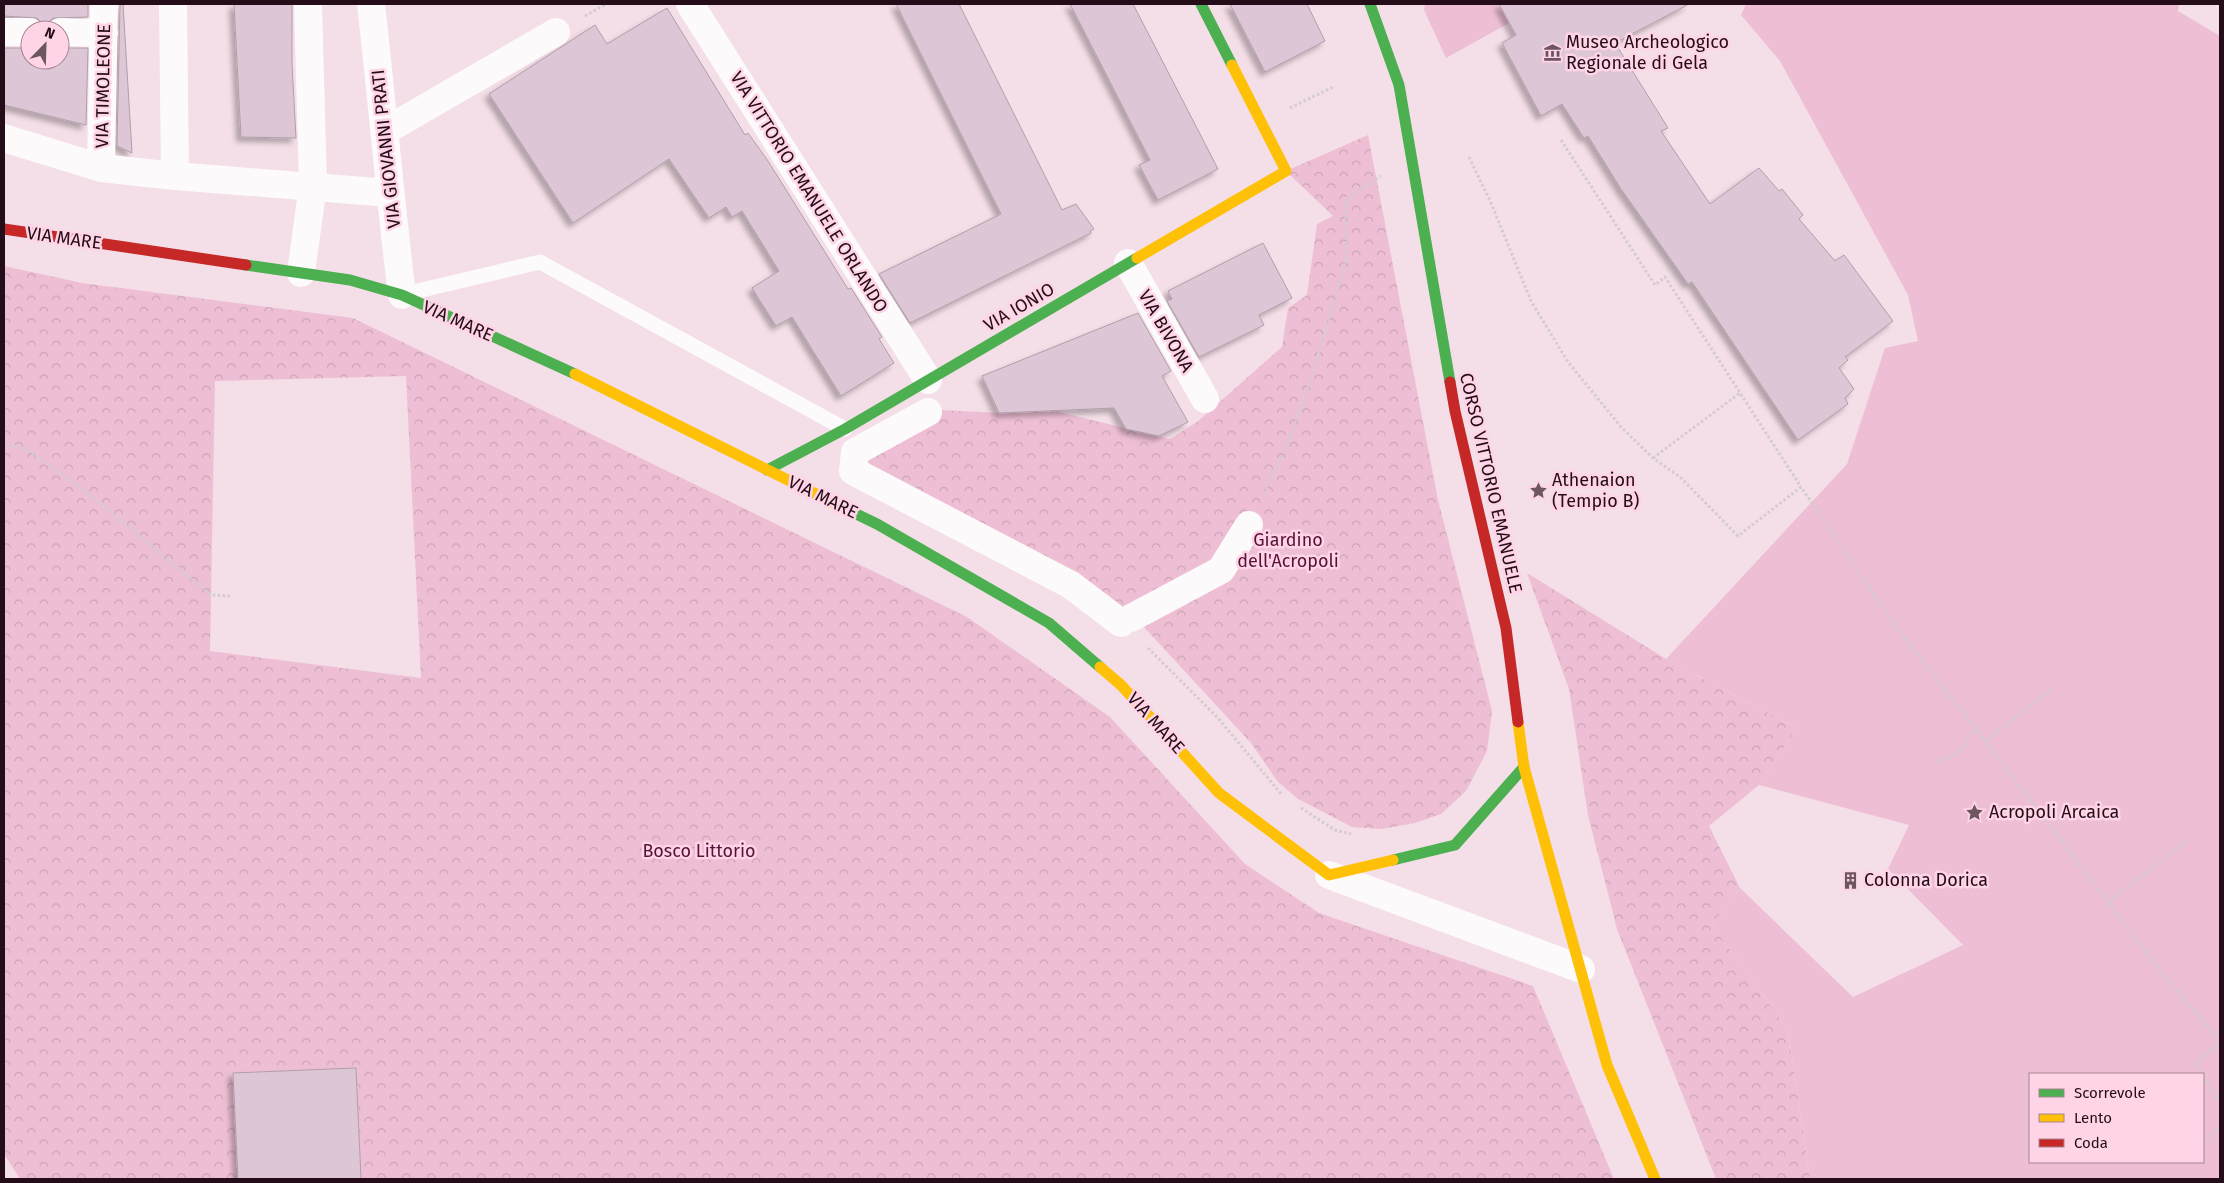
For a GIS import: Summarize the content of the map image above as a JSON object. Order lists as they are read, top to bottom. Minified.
{"streets":{"street":["VIA TIMOLEONE","VIA GIOVANNI PRATI","VIA VITTORIO EMANUELE ORLANDO","VIA MARE","VIA IONIO","VIA BIVONA","CORSO VITTORIO EMANUELE"]},"crossings":[["VIA GIOVANNI PRATI","VIA MARE"],["VIA VITTORIO EMANUELE ORLANDO","VIA IONIO"],["VIA MARE","VIA IONIO"],["VIA IONIO","VIA BIVONA"]],"parks":["Giardino dell'Acropoli","Bosco Littorio"],"places":{"museum":["Museo Archeologico Regionale di Gela"],"place":["Athenaion (Tempio B)","Acropoli Arcaica"],"building":["Colonna Dorica"]},"legend":["Scorrevole","Lento","Coda"],"north":"top right"}
